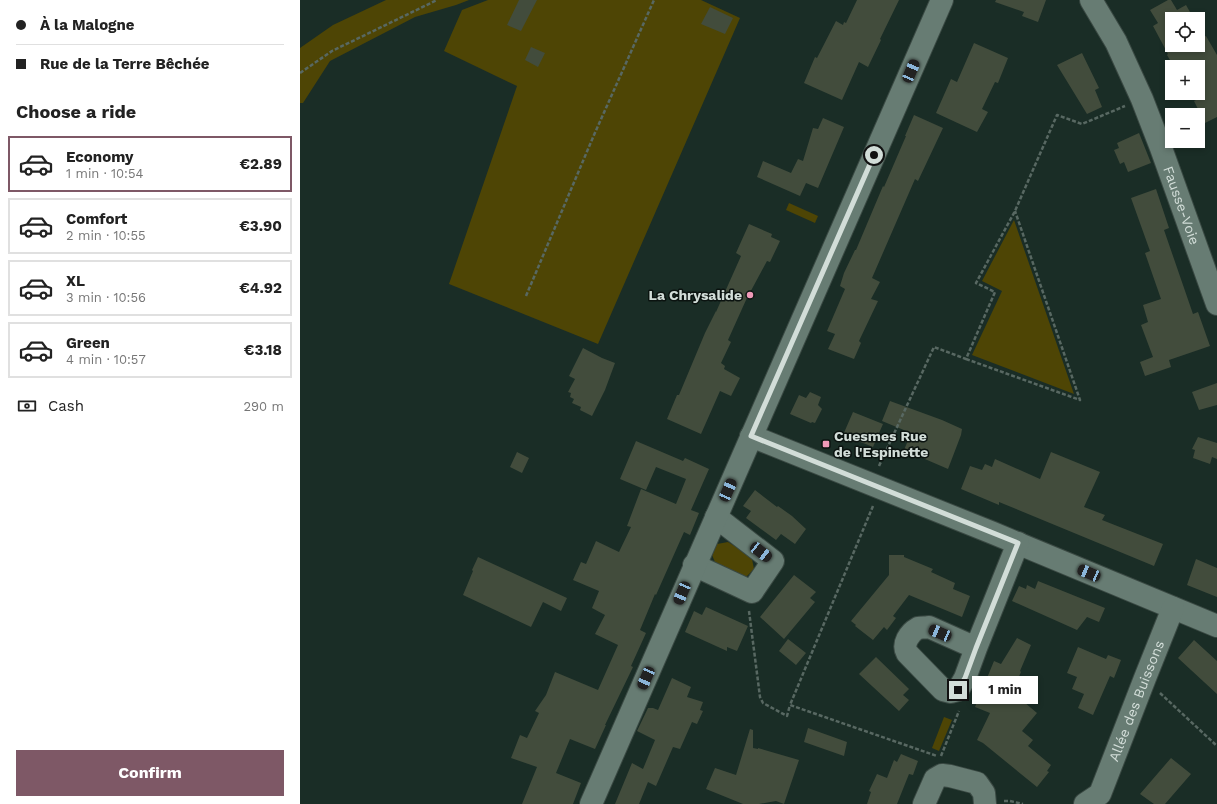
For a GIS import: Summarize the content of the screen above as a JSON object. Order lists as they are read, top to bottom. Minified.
{"streets":{"street":["Fausse-Voie","Allée des Buissons"]},"places":{"other":["La Chrysalide"],"transit":["Cuesmes Rue de l'Espinette"]},"page":{"banner":["À la Malogne","Rue de la Terre Bêchée"],"map_buttons":["+","−"],"heading":"Choose a ride","list":[{"name":"Economy","note":"1 min · 10:54","value":"€2.89"},{"name":"Comfort","note":"2 min · 10:55","value":"€3.90"},{"name":"XL","note":"3 min · 10:56","value":"€4.92"},{"name":"Green","note":"4 min · 10:57","value":"€3.18"}],"pay":["Cash","290 m"],"bubble":"1 min","buttons":"Confirm"}}
